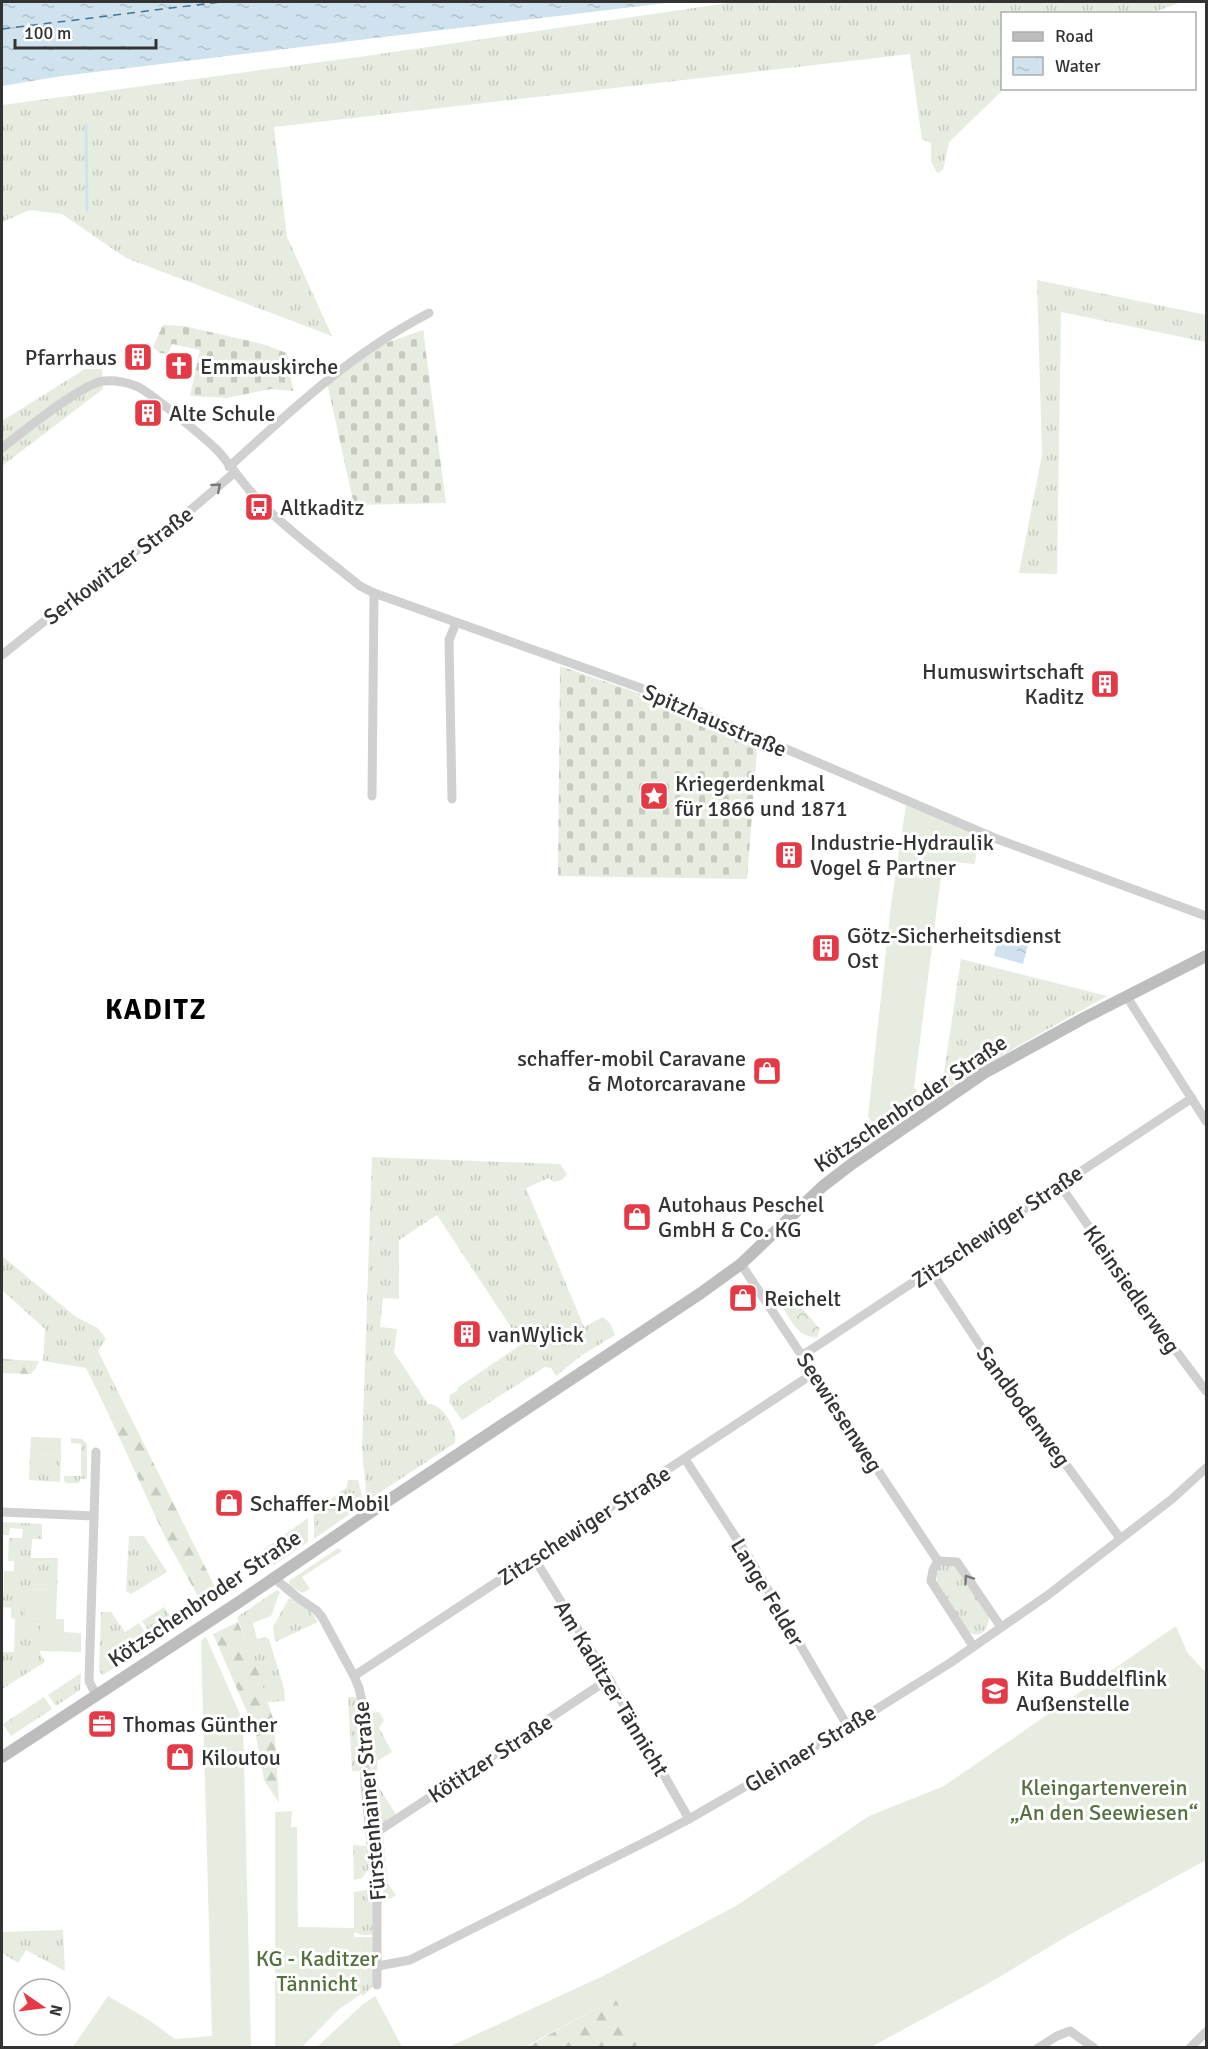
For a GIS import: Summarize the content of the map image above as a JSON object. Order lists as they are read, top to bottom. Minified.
{"streets":{"street":["Serkowitzer Straße","Spitzhausstraße","Kötzschenbroder Straße","Zitzschewiger Straße","Kleinsiedlerweg","Sandbodenweg","Seewiesenweg","Lange Felder","Am Kaditzer Tännicht","Gleinaer Straße","Kötitzer Straße","Fürstenhainer Straße"]},"crossings":[["Serkowitzer Straße","Spitzhausstraße"],["Kötzschenbroder Straße","Seewiesenweg"],["Kötzschenbroder Straße","Fürstenhainer Straße"],["Zitzschewiger Straße","Kleinsiedlerweg"],["Zitzschewiger Straße","Sandbodenweg"],["Zitzschewiger Straße","Seewiesenweg"],["Zitzschewiger Straße","Lange Felder"],["Zitzschewiger Straße","Am Kaditzer Tännicht"],["Zitzschewiger Straße","Fürstenhainer Straße"],["Sandbodenweg","Gleinaer Straße"],["Lange Felder","Gleinaer Straße"],["Am Kaditzer Tännicht","Gleinaer Straße"],["Am Kaditzer Tännicht","Kötitzer Straße"],["Gleinaer Straße","Fürstenhainer Straße"],["Kötitzer Straße","Fürstenhainer Straße"]],"one_way":["Serkowitzer Straße"],"districts":["KADITZ"],"parks":["Kleingartenverein „An den Seewiesen“","KG - Kaditzer Tännicht"],"places":{"building":["Pfarrhaus","Alte Schule","Humuswirtschaft Kaditz","Industrie-Hydraulik Vogel & Partner","Götz-Sicherheitsdienst Ost","vanWylick"],"church":["Emmauskirche"],"bus stop":["Altkaditz"],"place":["Kriegerdenkmal für 1866 und 1871"],"shop":["schaffer-mobil Caravane & Motorcaravane","Autohaus Peschel GmbH & Co. KG","Reichelt","Schaffer-Mobil","Kiloutou"],"school or university":["Kita Buddelflink Außenstelle"],"office":["Thomas Günther"]},"legend":["Road","Water"],"scale_bar":"100 m","north":"right"}
